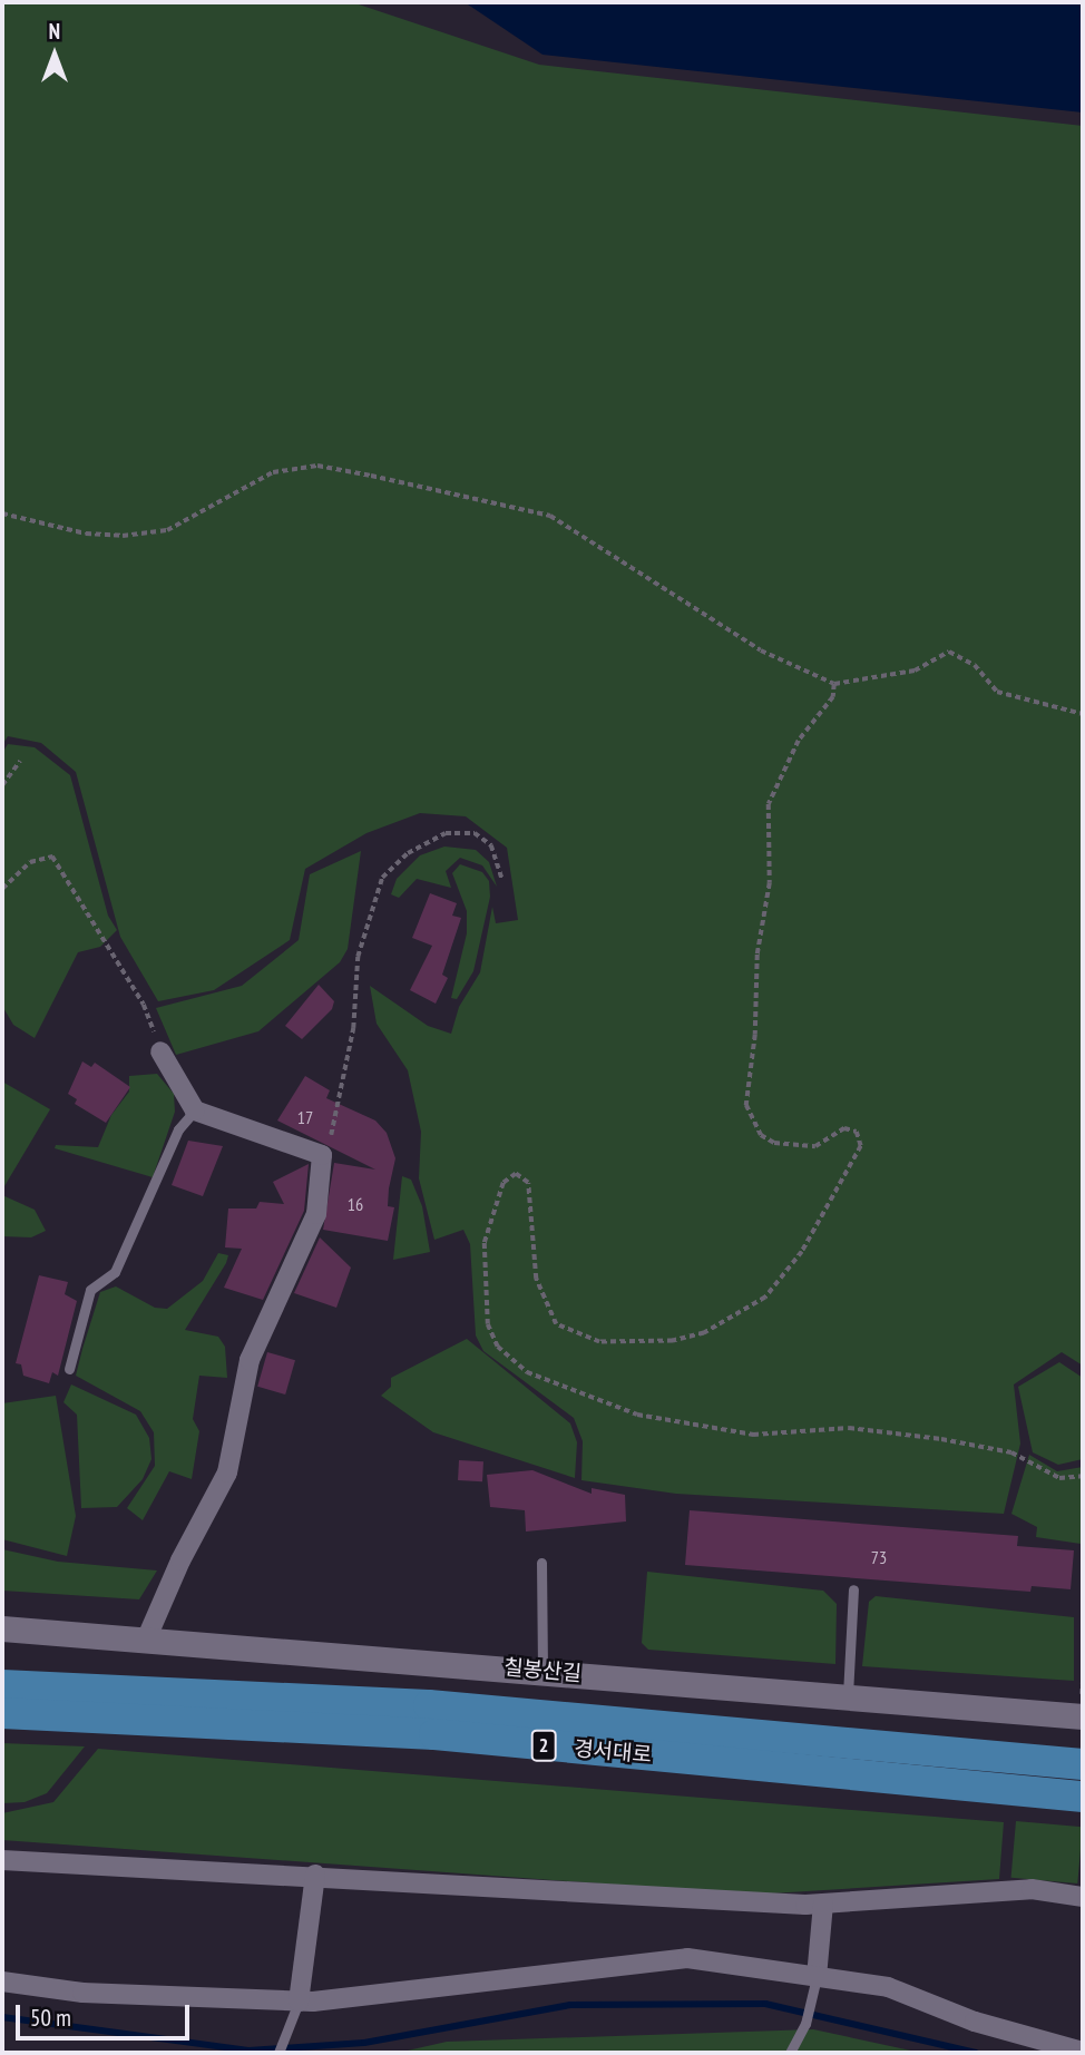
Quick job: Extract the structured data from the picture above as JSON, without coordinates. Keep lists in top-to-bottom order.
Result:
{
  "streets": {
    "main road": ["2", "경서대로"],
    "street": ["칠봉산길"]
  },
  "house_numbers": ["17", "16", "73"],
  "scale_bar": "50 m",
  "north": "top"
}
